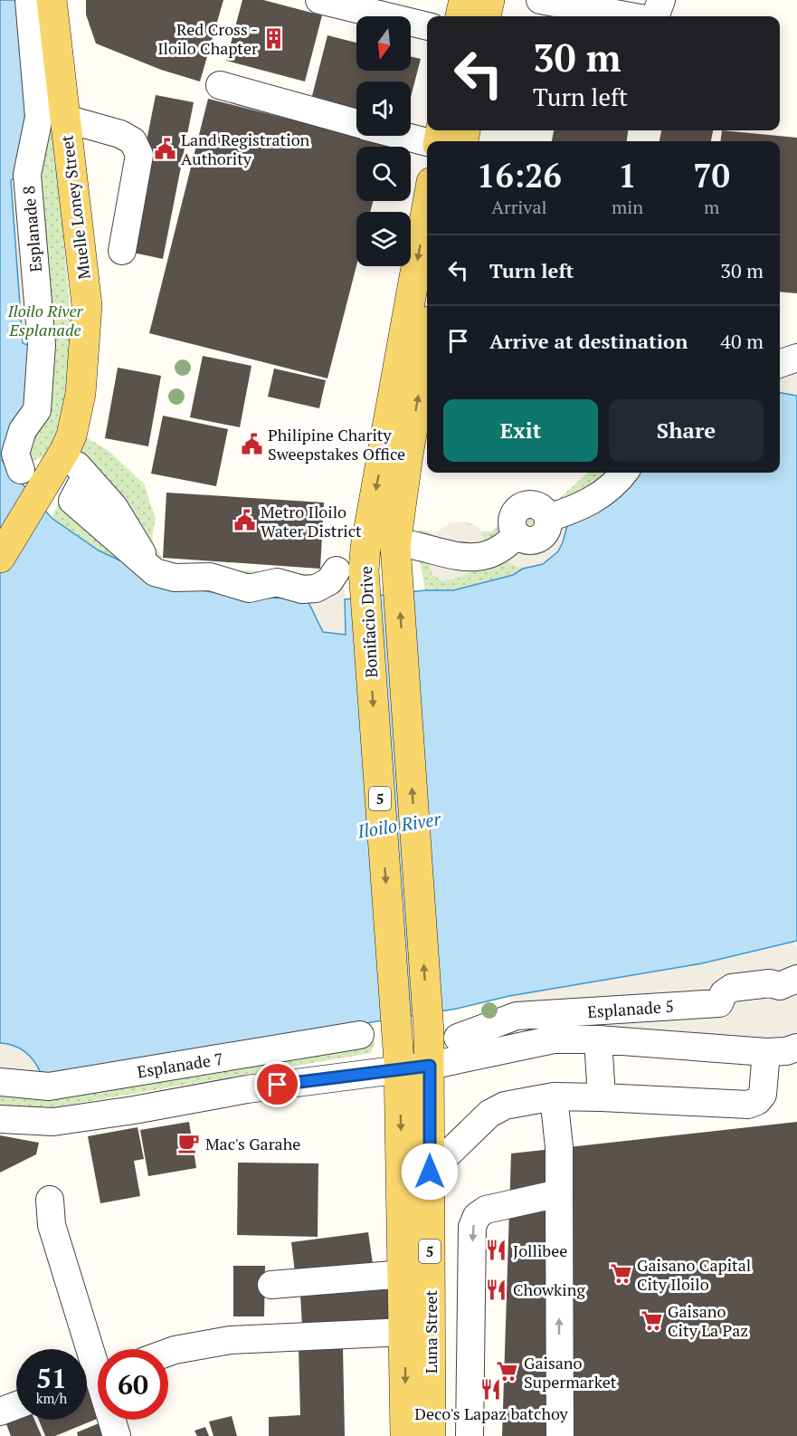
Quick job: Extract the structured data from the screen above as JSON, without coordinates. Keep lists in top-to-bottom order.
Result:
{
  "streets": {
    "main road": [
      "Muelle Loney Street",
      "Bonifacio Drive",
      "5",
      "Luna Street"
    ],
    "street": ["Esplanade 8", "Esplanade 5", "Esplanade 7"]
  },
  "crossings": [
    ["Bonifacio Drive", "Luna Street"]
  ],
  "water": ["Iloilo River"],
  "parks": ["Iloilo River Esplanade"],
  "places": {
    "building": ["Red Cross - Iloilo Chapter"],
    "public building": ["Land Registration Authority", "Philipine Charity Sweepstakes Office", "Metro Iloilo Water District"],
    "cafe": ["Mac's Garahe"],
    "restaurant": ["Jollibee", "Chowking", "Deco's Lapaz batchoy"],
    "supermarket": ["Gaisano Capital City Iloilo", "Gaisano City La Paz", "Gaisano Supermarket"]
  },
  "north": "bottom",
  "page": {
    "turn": ["30 m", "Turn left"],
    "eta": [
      "16:26",
      "Arrival",
      "1",
      "min",
      "70",
      "m"
    ],
    "list": [
      {
        "name": "Turn left",
        "value": "30 m"
      },
      {
        "name": "Arrive at destination",
        "value": "40 m"
      }
    ],
    "buttons": ["Exit", "Share"],
    "speed": "51 km/h",
    "limit": "60"
  }
}
